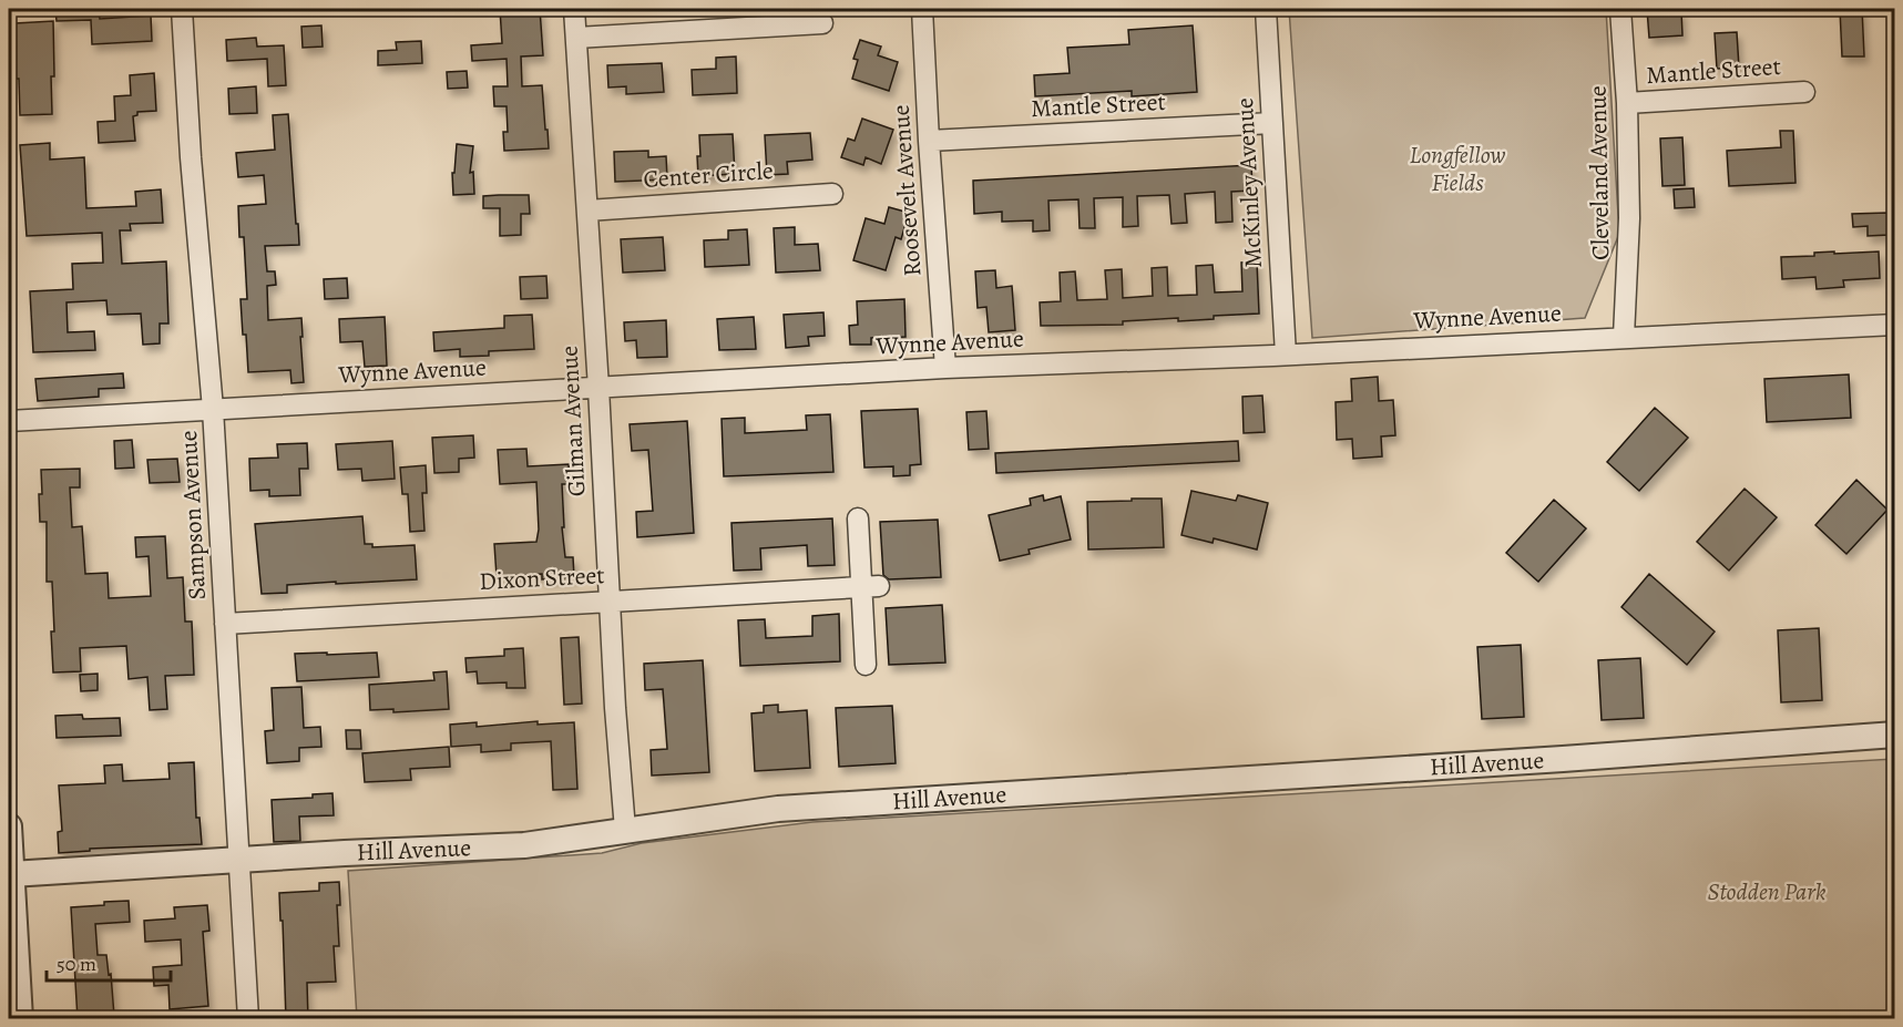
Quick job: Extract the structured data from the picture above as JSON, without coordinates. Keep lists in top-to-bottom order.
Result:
{
  "streets": {
    "street": [
      "Mantle Street",
      "Cleveland Avenue",
      "Center Circle",
      "McKinley Avenue",
      "Roosevelt Avenue",
      "Wynne Avenue",
      "Gilman Avenue",
      "Sampson Avenue",
      "Dixon Street",
      "Hill Avenue"
    ]
  },
  "crossings": [
    ["Mantle Street", "Cleveland Avenue"],
    ["Mantle Street", "McKinley Avenue"],
    ["Mantle Street", "Roosevelt Avenue"],
    ["Cleveland Avenue", "Wynne Avenue"],
    ["Center Circle", "Gilman Avenue"],
    ["McKinley Avenue", "Wynne Avenue"],
    ["Roosevelt Avenue", "Wynne Avenue"],
    ["Wynne Avenue", "Gilman Avenue"],
    ["Wynne Avenue", "Sampson Avenue"],
    ["Gilman Avenue", "Dixon Street"],
    ["Gilman Avenue", "Hill Avenue"],
    ["Sampson Avenue", "Dixon Street"],
    ["Sampson Avenue", "Hill Avenue"]
  ],
  "parks": ["Longfellow Fields", "Stodden Park"],
  "scale_bar": "50 m"
}
